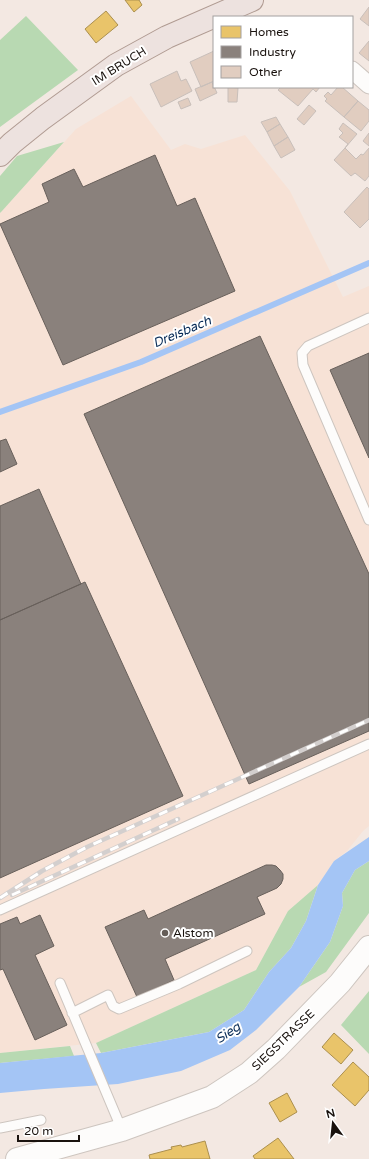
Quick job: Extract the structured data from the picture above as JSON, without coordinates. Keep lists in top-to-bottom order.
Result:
{
  "streets": {
    "main road": ["IM BRUCH"],
    "street": ["SIEGSTRASSE"]
  },
  "water": ["Dreisbach", "Sieg"],
  "places": ["Alstom"],
  "legend": ["Homes", "Industry", "Other"],
  "scale_bar": "20 m",
  "north": "top"
}
